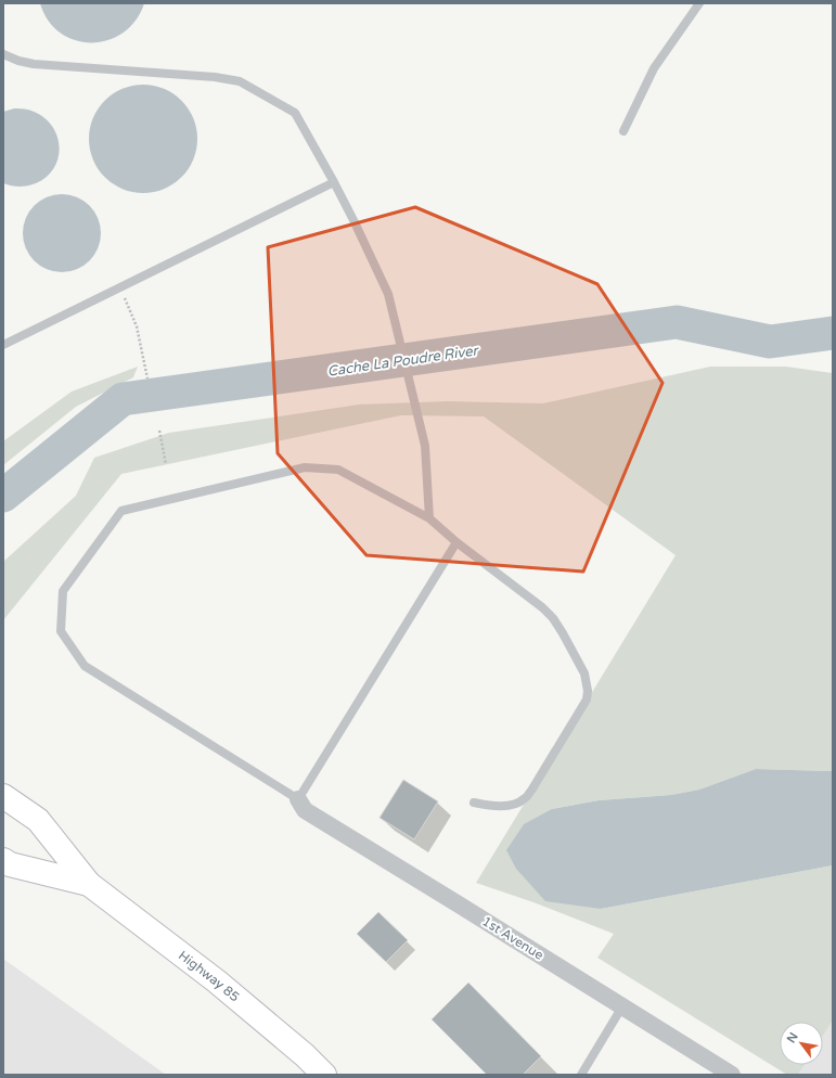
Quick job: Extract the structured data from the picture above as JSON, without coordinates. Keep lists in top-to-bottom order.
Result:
{
  "streets": {
    "highway": ["Highway 85"],
    "street": ["1st Avenue"]
  },
  "water": ["Cache La Poudre River"],
  "north": "top left"
}
